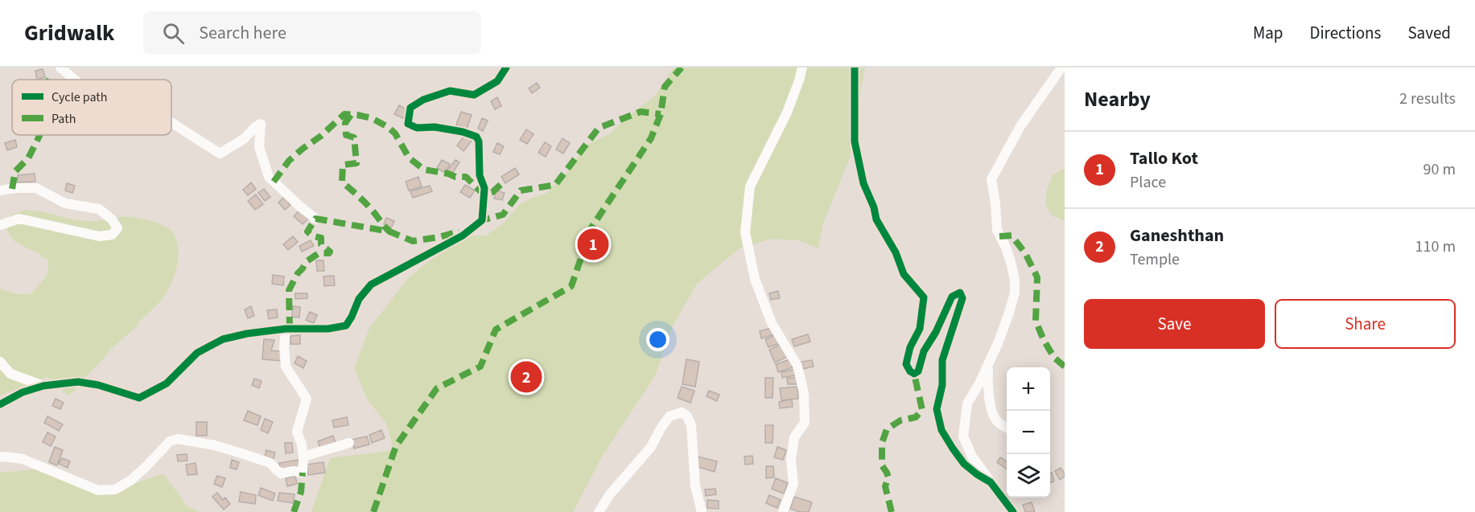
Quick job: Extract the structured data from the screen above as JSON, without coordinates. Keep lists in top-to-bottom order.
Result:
{
  "legend": ["Cycle path", "Path"],
  "page": {
    "header": "Gridwalk",
    "search": "Search here",
    "nav": ["Map", "Directions", "Saved"],
    "heading": ["Nearby", "2 results"],
    "list": [
      {
        "mark": "1",
        "name": "Tallo Kot",
        "note": "Place",
        "value": "90 m"
      },
      {
        "mark": "2",
        "name": "Ganeshthan",
        "note": "Temple",
        "value": "110 m"
      }
    ],
    "pins": ["1", "2"],
    "buttons": ["Save", "Share"],
    "map_buttons": ["+", "−"]
  }
}
